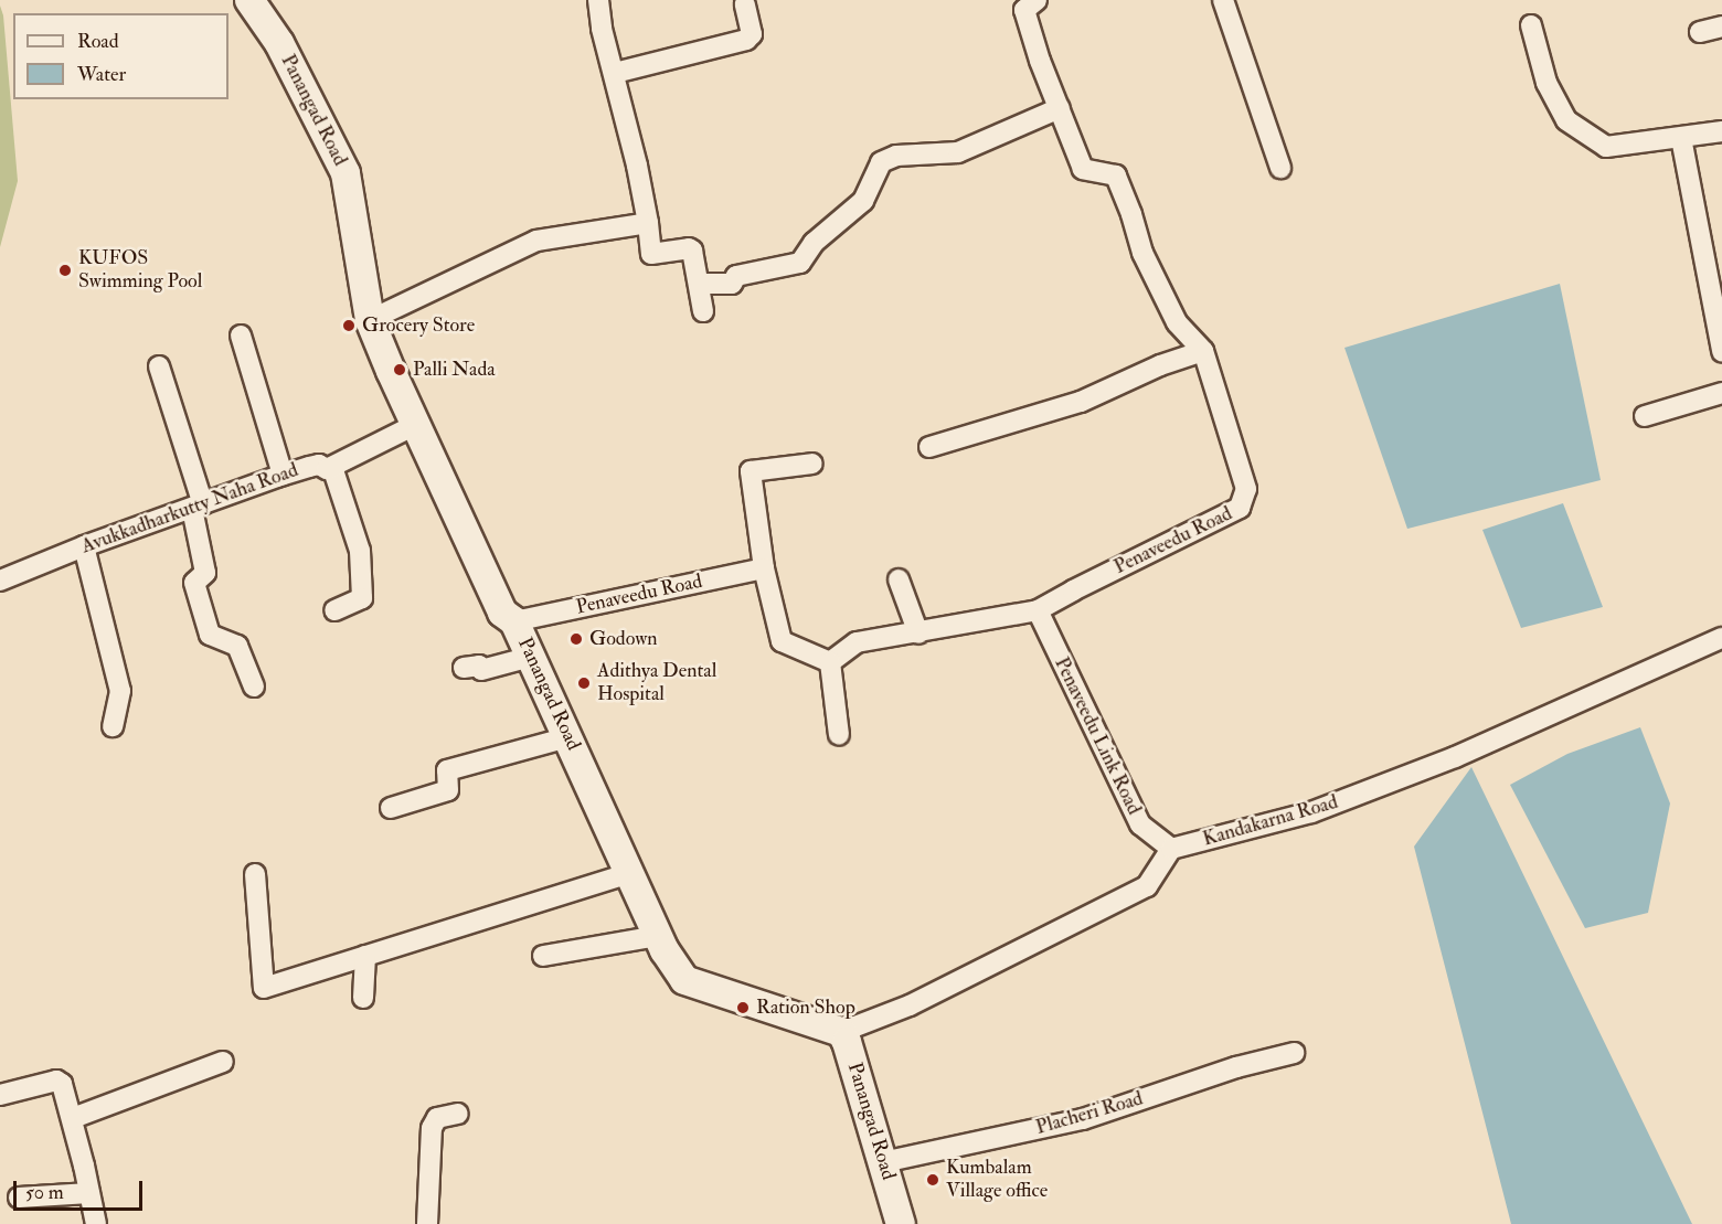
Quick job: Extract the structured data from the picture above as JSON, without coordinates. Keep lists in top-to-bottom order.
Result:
{
  "streets": {
    "main road": ["Panangad Road"],
    "street": [
      "Avukkadharkutty Naha Road",
      "Penaveedu Road",
      "Penaveedu Link Road",
      "Kandakarna Road",
      "Placheri Road"
    ]
  },
  "crossings": [
    ["Panangad Road", "Avukkadharkutty Naha Road"],
    ["Panangad Road", "Penaveedu Road"],
    ["Panangad Road", "Placheri Road"],
    ["Penaveedu Road", "Penaveedu Link Road"],
    ["Penaveedu Link Road", "Kandakarna Road"]
  ],
  "places": [
    "KUFOS Swimming Pool",
    "Grocery Store",
    "Palli Nada",
    "Godown",
    "Adithya Dental Hospital",
    "Ration Shop",
    "Kumbalam Village office"
  ],
  "legend": ["Road", "Water"],
  "scale_bar": "50 m"
}
